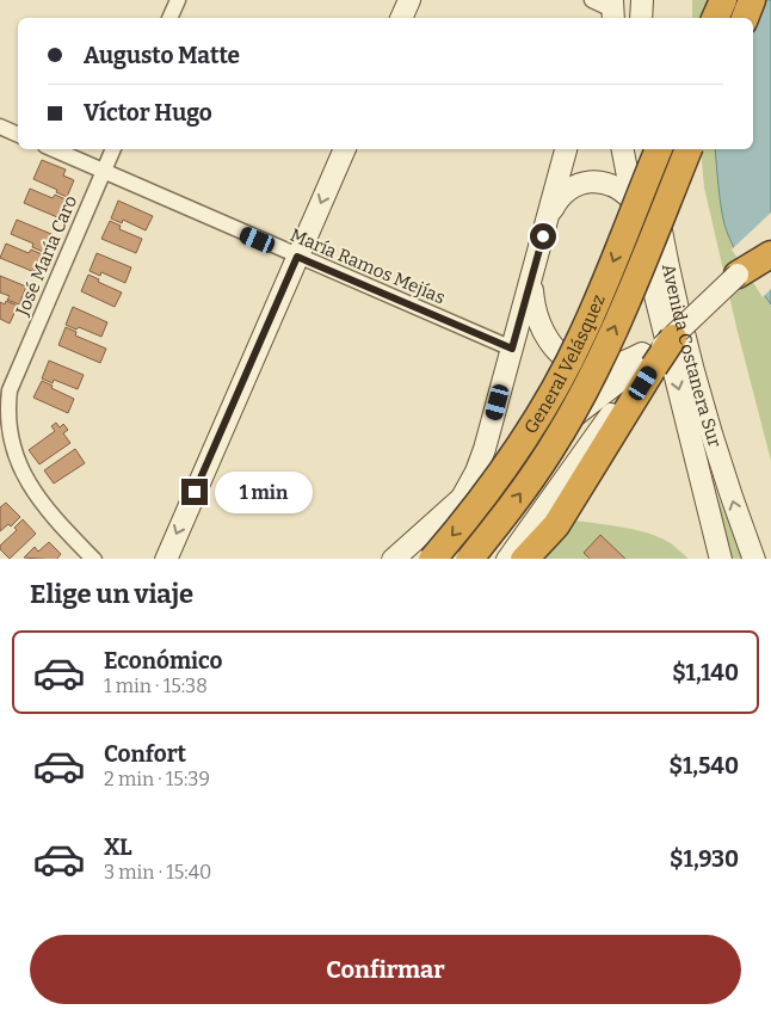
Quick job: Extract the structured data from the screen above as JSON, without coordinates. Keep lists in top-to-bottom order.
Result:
{
  "streets": {
    "highway": ["General Velásquez"],
    "main road": ["Avenida Costanera Sur"],
    "street": ["José María Caro", "María Ramos Mejías"]
  },
  "crossings": [
    ["José María Caro", "María Ramos Mejías"]
  ],
  "page": {
    "banner": ["Augusto Matte", "Víctor Hugo"],
    "bubble": "1 min",
    "heading": "Elige un viaje",
    "list": [
      {
        "name": "Económico",
        "note": "1 min · 15:38",
        "value": "$1,140"
      },
      {
        "name": "Confort",
        "note": "2 min · 15:39",
        "value": "$1,540"
      },
      {
        "name": "XL",
        "note": "3 min · 15:40",
        "value": "$1,930"
      }
    ],
    "buttons": "Confirmar"
  }
}
